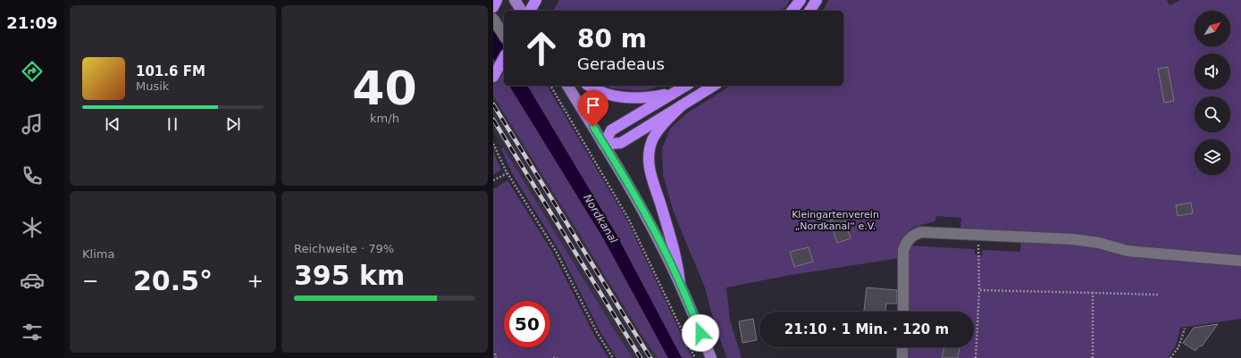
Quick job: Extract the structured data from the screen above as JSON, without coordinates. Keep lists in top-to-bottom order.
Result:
{
  "water": ["Nordkanal"],
  "parks": ["Kleingartenverein „Nordkanal“ e.V."],
  "north": "top right",
  "page": {
    "tabs": "21:09",
    "tile": [
      ["40", "km/h"],
      "Klima",
      ["Reichweite · 79%", "395 km"]
    ],
    "turn": ["80 m", "Geradeaus"],
    "song": ["101.6 FM", "Musik"],
    "heat": ["−", "20.5°", "+"],
    "limit": "50",
    "trip": "21:10 · 1 Min. · 120 m"
  }
}
